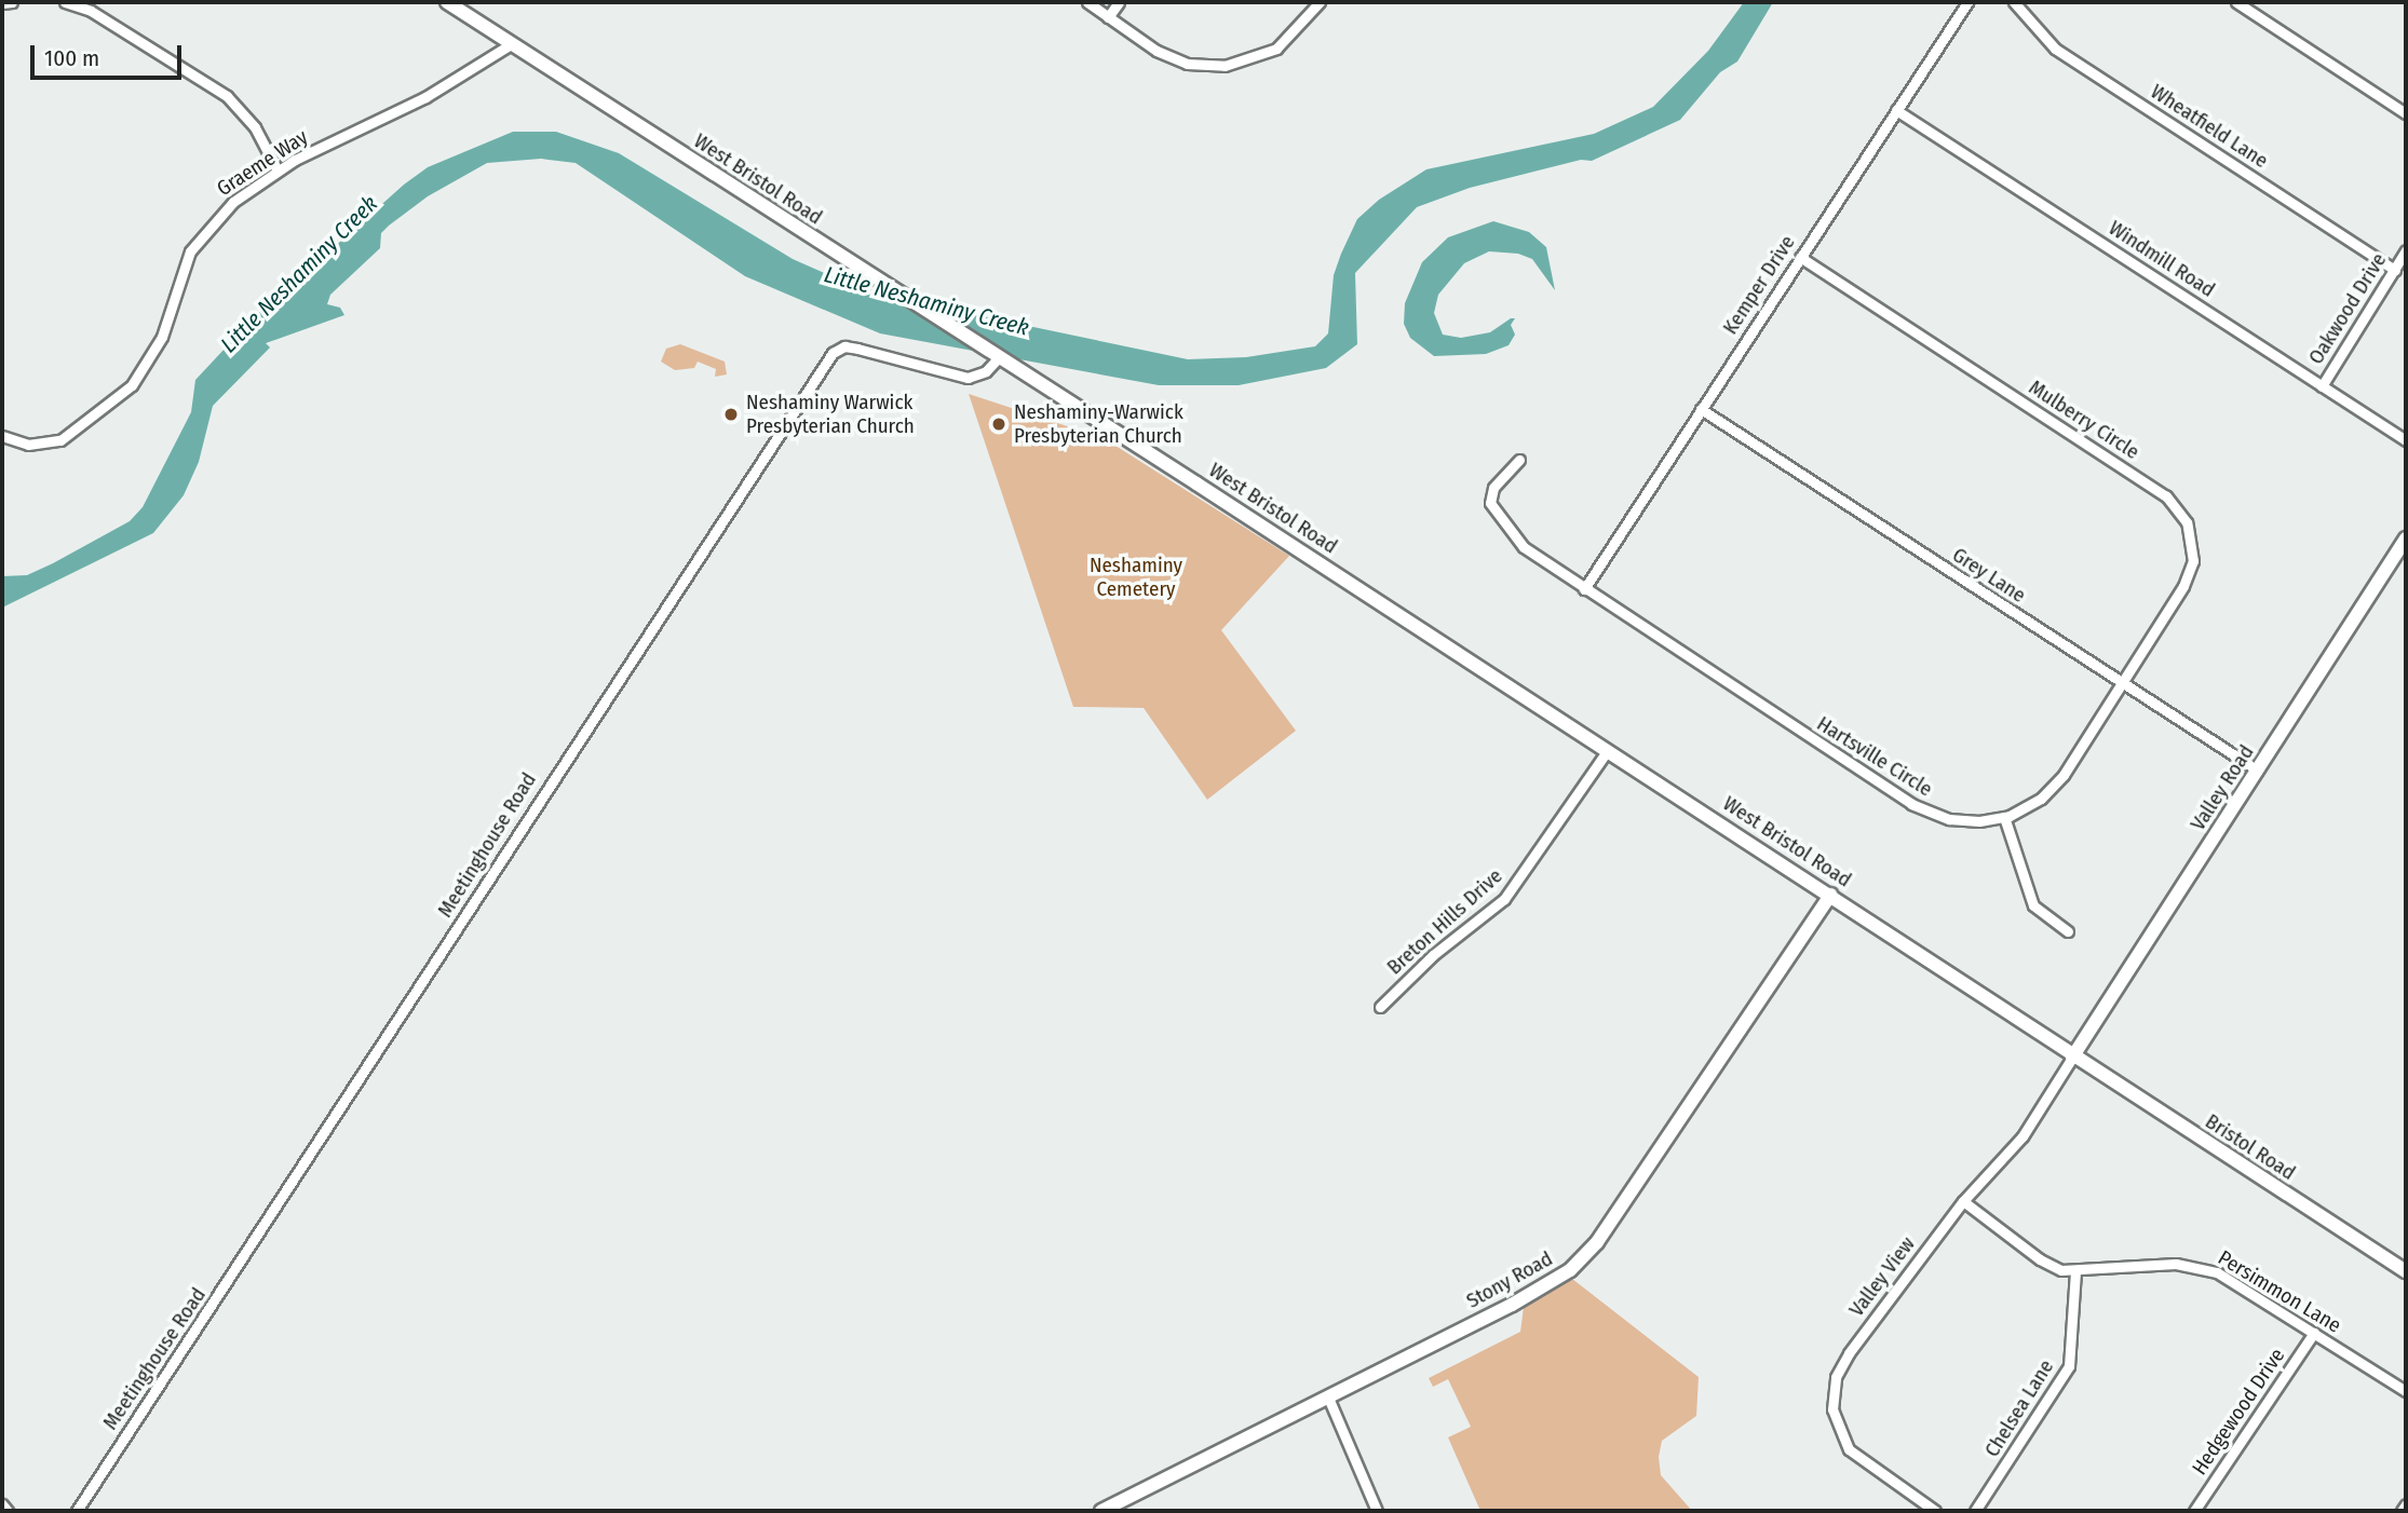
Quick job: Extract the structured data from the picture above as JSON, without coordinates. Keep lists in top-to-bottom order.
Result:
{
  "streets": {
    "main road": [
      "West Bristol Road",
      "Valley Road",
      "Bristol Road",
      "Stony Road"
    ],
    "street": [
      "Wheatfield Lane",
      "Graeme Way",
      "Windmill Road",
      "Kemper Drive",
      "Oakwood Drive",
      "Mulberry Circle",
      "Grey Lane",
      "Hartsville Circle",
      "Meetinghouse Road",
      "Breton Hills Drive",
      "Valley View",
      "Persimmon Lane",
      "Chelsea Lane",
      "Hedgewood Drive"
    ]
  },
  "crossings": [
    ["Wheatfield Lane", "Oakwood Drive"],
    ["Graeme Way", "West Bristol Road"],
    ["West Bristol Road", "Valley Road"],
    ["West Bristol Road", "Meetinghouse Road"],
    ["West Bristol Road", "Breton Hills Drive"],
    ["West Bristol Road", "Bristol Road"],
    ["West Bristol Road", "Valley View"],
    ["West Bristol Road", "Stony Road"],
    ["Windmill Road", "Kemper Drive"],
    ["Windmill Road", "Oakwood Drive"],
    ["Kemper Drive", "Mulberry Circle"],
    ["Kemper Drive", "Grey Lane"],
    ["Kemper Drive", "Hartsville Circle"],
    ["Mulberry Circle", "Grey Lane"],
    ["Mulberry Circle", "Hartsville Circle"],
    ["Grey Lane", "Hartsville Circle"],
    ["Grey Lane", "Valley Road"],
    ["Valley Road", "Bristol Road"],
    ["Valley Road", "Valley View"],
    ["Bristol Road", "Valley View"],
    ["Valley View", "Persimmon Lane"],
    ["Persimmon Lane", "Chelsea Lane"],
    ["Persimmon Lane", "Hedgewood Drive"]
  ],
  "water": ["Little Neshaminy Creek"],
  "parks": ["Neshaminy Cemetery"],
  "places": ["Neshaminy Warwick Presbyterian Church", "Neshaminy-Warwick Presbyterian Church"],
  "scale_bar": "100 m"
}
